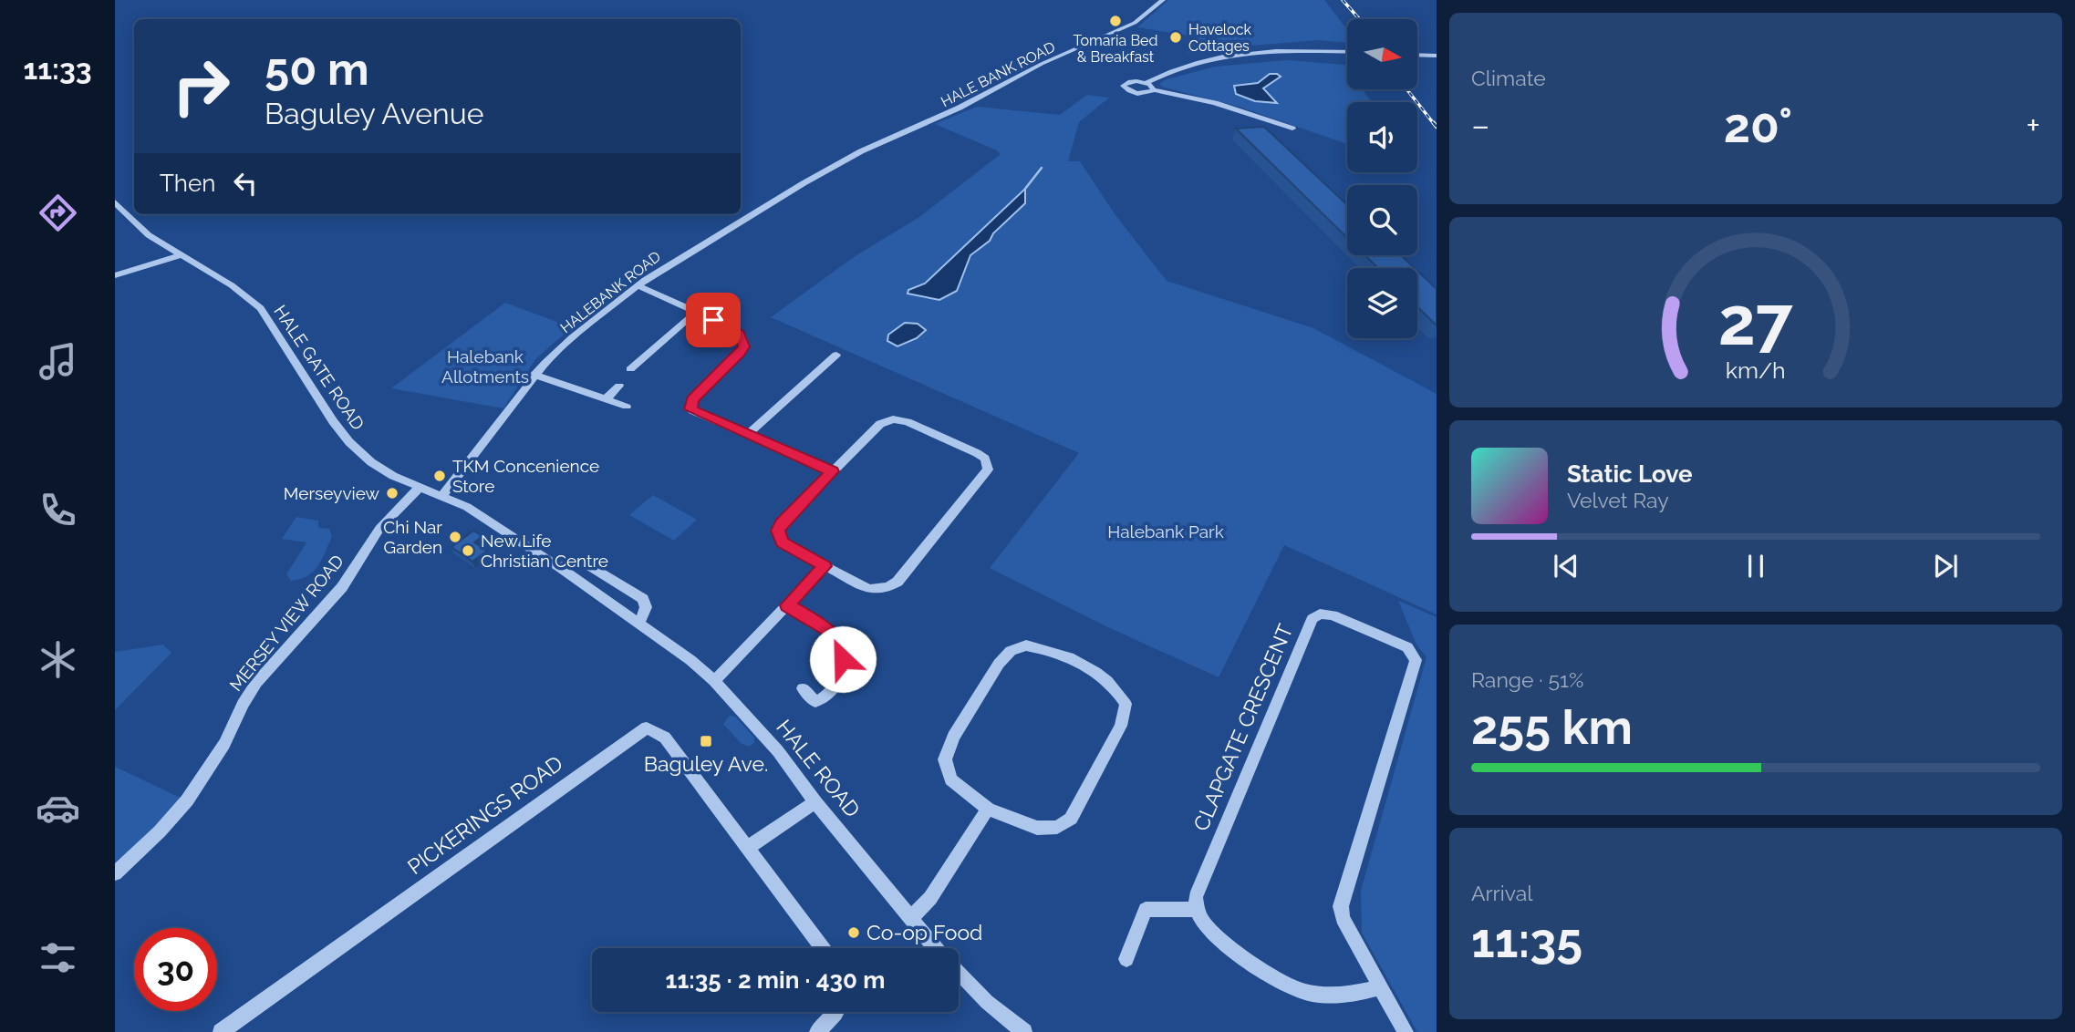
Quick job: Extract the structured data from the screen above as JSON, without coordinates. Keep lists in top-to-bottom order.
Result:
{
  "streets": {
    "street": [
      "HALE BANK ROAD",
      "HALEBANK ROAD",
      "HALE GATE ROAD",
      "MERSEY VIEW ROAD",
      "CLAPGATE CRESCENT",
      "HALE ROAD",
      "PICKERINGS ROAD"
    ]
  },
  "crossings": [
    ["HALE BANK ROAD", "HALEBANK ROAD"],
    ["HALEBANK ROAD", "HALE GATE ROAD"],
    ["HALEBANK ROAD", "HALE ROAD"],
    ["HALE GATE ROAD", "MERSEY VIEW ROAD"],
    ["HALE GATE ROAD", "HALE ROAD"]
  ],
  "parks": ["Halebank Allotments", "Halebank Park"],
  "places": {
    "other": [
      "Tomaria Bed & Breakfast",
      "Havelock Cottages",
      "TKM Concenience Store",
      "Merseyview",
      "Chi Nar Garden",
      "New Life Christian Centre",
      "Co-op Food"
    ],
    "transit": ["Baguley Ave."]
  },
  "north": "right",
  "page": {
    "tabs": "11:33",
    "tile": [
      "Climate",
      ["Range · 51%", "255 km"],
      ["Arrival", "11:35"]
    ],
    "turn": ["50 m", "Baguley Avenue"],
    "heat": ["−", "20°", "+"],
    "then": "Then",
    "song": ["Static Love", "Velvet Ray"],
    "limit": "30",
    "trip": "11:35 · 2 min · 430 m",
    "gauge": ["27", "km/h"]
  }
}
